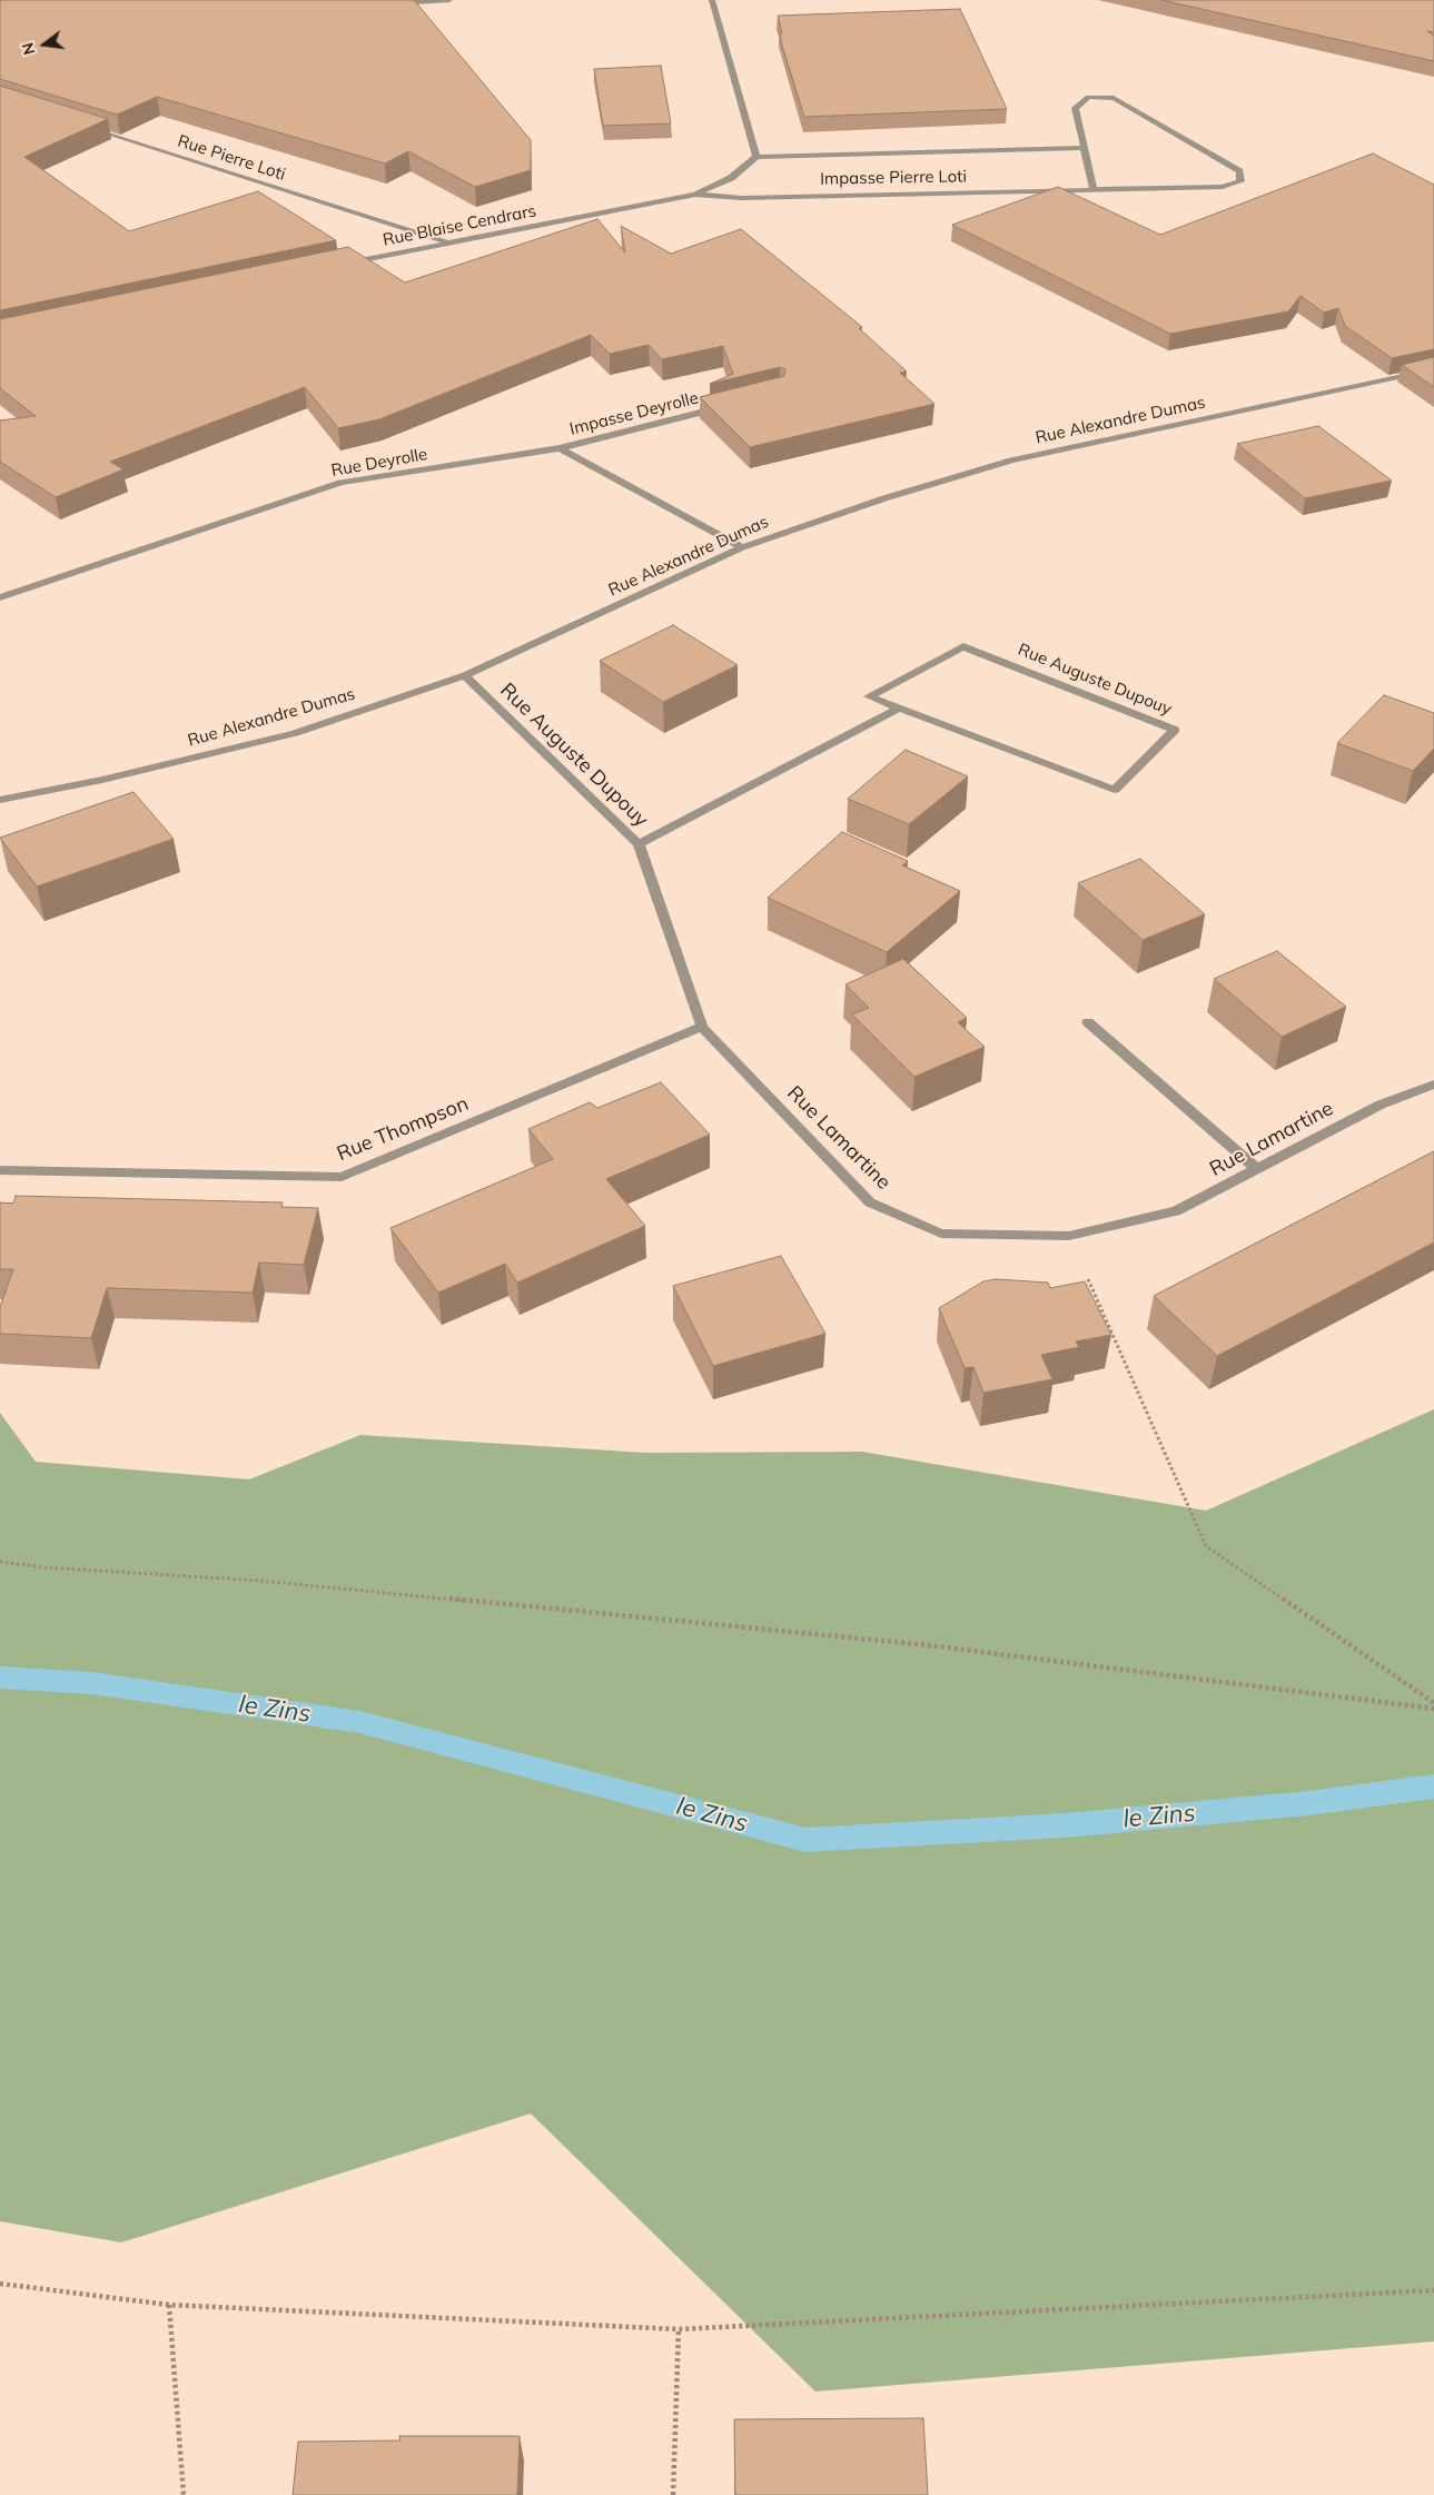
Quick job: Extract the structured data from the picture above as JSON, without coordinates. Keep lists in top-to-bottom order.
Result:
{
  "streets": {
    "street": [
      "Rue Pierre Loti",
      "Impasse Pierre Loti",
      "Rue Blaise Cendrars",
      "Impasse Deyrolle",
      "Rue Alexandre Dumas",
      "Rue Deyrolle",
      "Rue Auguste Dupouy",
      "Rue Thompson",
      "Rue Lamartine"
    ]
  },
  "crossings": [
    ["Rue Pierre Loti", "Rue Blaise Cendrars"],
    ["Impasse Pierre Loti", "Rue Blaise Cendrars"],
    ["Impasse Deyrolle", "Rue Deyrolle"],
    ["Rue Alexandre Dumas", "Rue Auguste Dupouy"],
    ["Rue Auguste Dupouy", "Rue Lamartine"],
    ["Rue Thompson", "Rue Lamartine"]
  ],
  "water": ["le Zins"],
  "north": "left"
}
